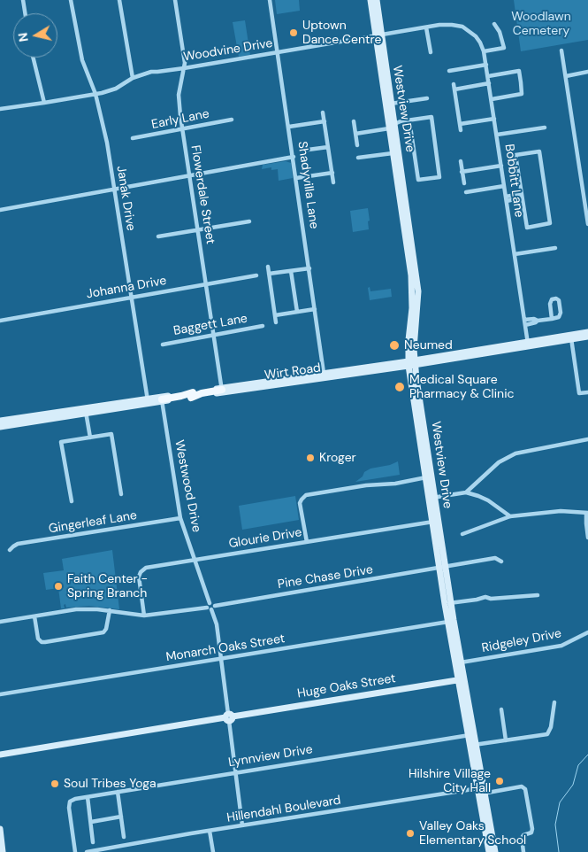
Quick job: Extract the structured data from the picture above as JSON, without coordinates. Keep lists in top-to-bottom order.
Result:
{
  "streets": {
    "main road": ["Westview Drive", "Wirt Road", "Huge Oaks Street"],
    "street": [
      "Woodvine Drive",
      "Early Lane",
      "Bobbitt Lane",
      "Shadyvilla Lane",
      "Flowerdale Street",
      "Janak Drive",
      "Johanna Drive",
      "Baggett Lane",
      "Westwood Drive",
      "Gingerleaf Lane",
      "Glourie Drive",
      "Pine Chase Drive",
      "Ridgeley Drive",
      "Monarch Oaks Street",
      "Lynnview Drive",
      "Hillendahl Boulevard"
    ]
  },
  "crossings": [
    ["Woodvine Drive", "Westview Drive"],
    ["Woodvine Drive", "Bobbitt Lane"],
    ["Woodvine Drive", "Shadyvilla Lane"],
    ["Woodvine Drive", "Flowerdale Street"],
    ["Woodvine Drive", "Janak Drive"],
    ["Westview Drive", "Wirt Road"],
    ["Westview Drive", "Glourie Drive"],
    ["Westview Drive", "Pine Chase Drive"],
    ["Westview Drive", "Ridgeley Drive"],
    ["Westview Drive", "Monarch Oaks Street"],
    ["Westview Drive", "Huge Oaks Street"],
    ["Westview Drive", "Lynnview Drive"],
    ["Westview Drive", "Hillendahl Boulevard"],
    ["Early Lane", "Flowerdale Street"],
    ["Bobbitt Lane", "Wirt Road"],
    ["Shadyvilla Lane", "Wirt Road"],
    ["Flowerdale Street", "Johanna Drive"],
    ["Flowerdale Street", "Baggett Lane"],
    ["Flowerdale Street", "Wirt Road"],
    ["Janak Drive", "Johanna Drive"],
    ["Westwood Drive", "Gingerleaf Lane"],
    ["Westwood Drive", "Glourie Drive"],
    ["Westwood Drive", "Pine Chase Drive"],
    ["Westwood Drive", "Monarch Oaks Street"],
    ["Westwood Drive", "Huge Oaks Street"],
    ["Westwood Drive", "Lynnview Drive"],
    ["Westwood Drive", "Hillendahl Boulevard"],
    ["Glourie Drive", "Pine Chase Drive"]
  ],
  "parks": ["Woodlawn Cemetery"],
  "places": [
    "Uptown Dance Centre",
    "Neumed",
    "Medical Square Pharmacy & Clinic",
    "Kroger",
    "Faith Center - Spring Branch",
    "Hilshire Village City Hall",
    "Soul Tribes Yoga",
    "Valley Oaks Elementary School"
  ],
  "north": "left"
}
